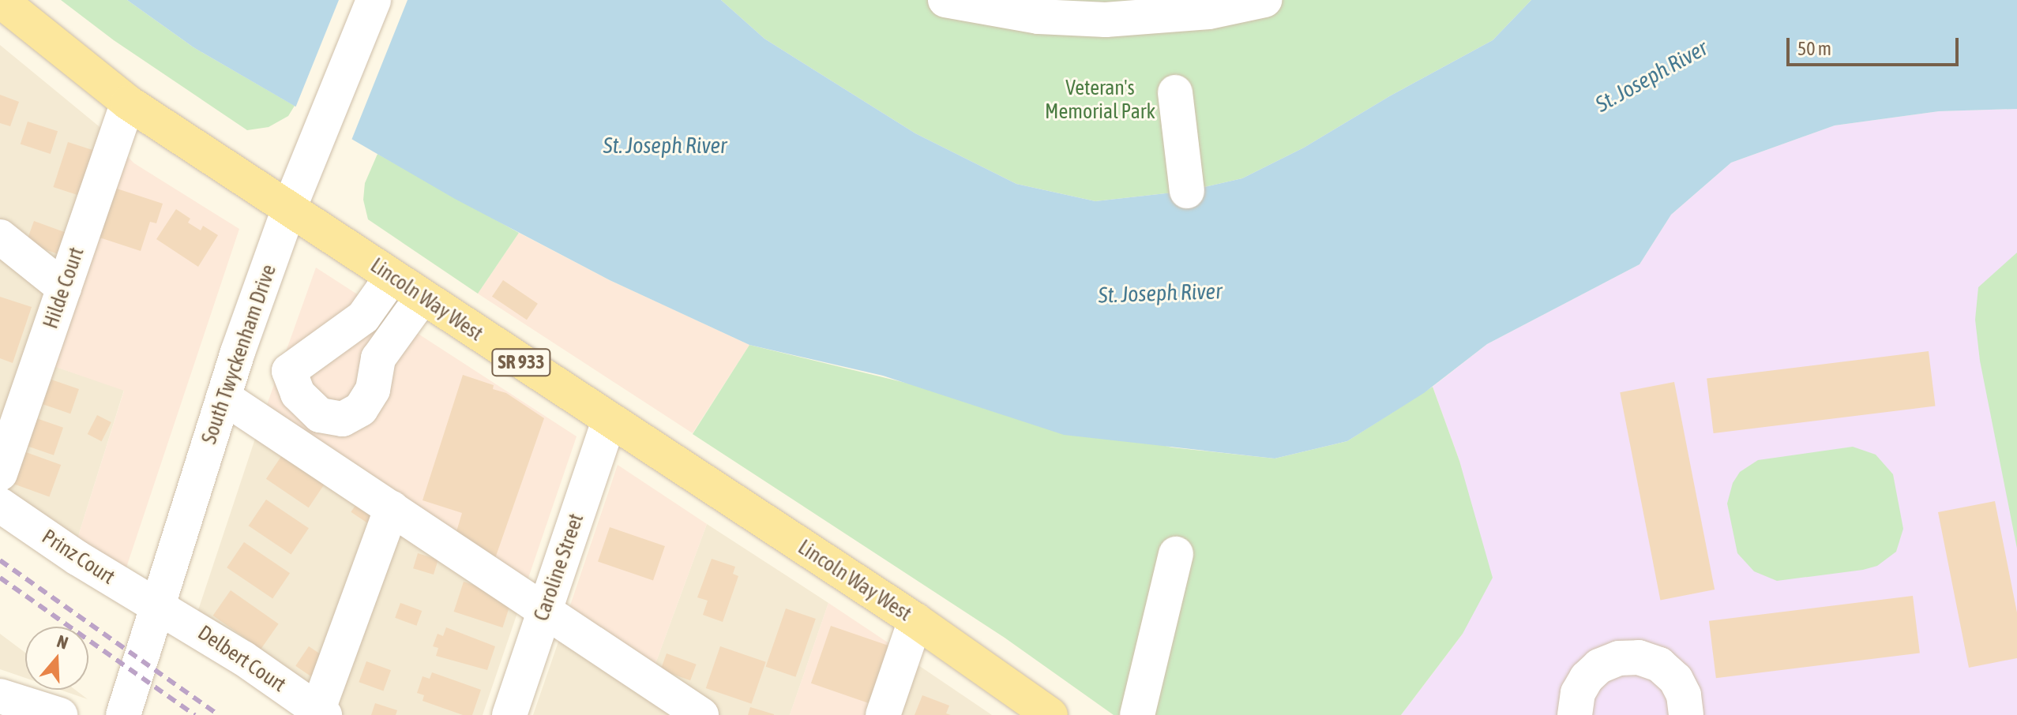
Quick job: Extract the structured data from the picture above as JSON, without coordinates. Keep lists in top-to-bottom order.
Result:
{
  "streets": {
    "main road": ["Lincoln Way West", "SR 933"],
    "street": [
      "Hilde Court",
      "South Twyckenham Drive",
      "Prinz Court",
      "Caroline Street",
      "Delbert Court"
    ]
  },
  "crossings": [
    ["Hilde Court", "Lincoln Way West"],
    ["Lincoln Way West", "South Twyckenham Drive"],
    ["Lincoln Way West", "Caroline Street"],
    ["South Twyckenham Drive", "Prinz Court"],
    ["South Twyckenham Drive", "Delbert Court"],
    ["Prinz Court", "Delbert Court"]
  ],
  "water": ["St. Joseph River"],
  "parks": ["Veteran's Memorial Park"],
  "scale_bar": "50 m",
  "north": "top"
}
